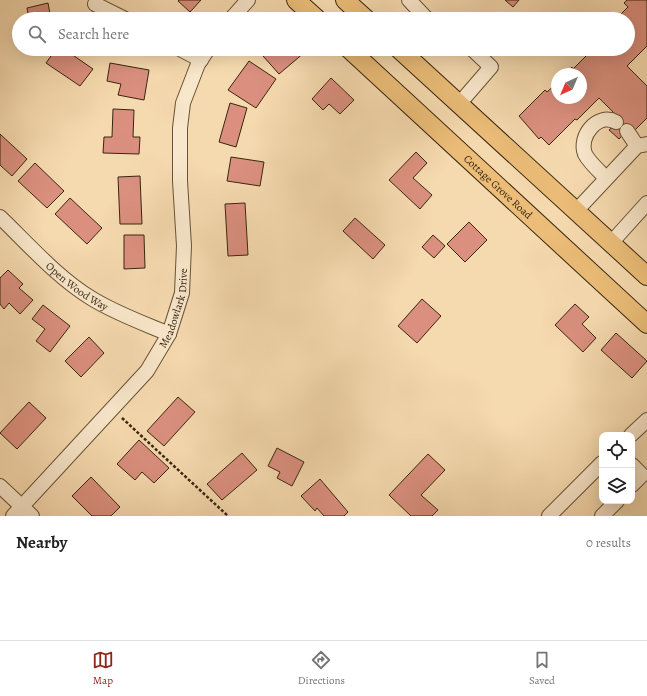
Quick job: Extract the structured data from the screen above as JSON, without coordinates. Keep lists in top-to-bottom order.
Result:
{
  "streets": {
    "main road": ["Cottage Grove Road"],
    "street": ["Open Wood Way", "Meadowlark Drive"]
  },
  "crossings": [
    ["Open Wood Way", "Meadowlark Drive"]
  ],
  "north": "bottom left",
  "page": {
    "search": "Search here",
    "heading": ["Nearby", "0 results"],
    "nav": ["Map", "Directions", "Saved"]
  }
}
